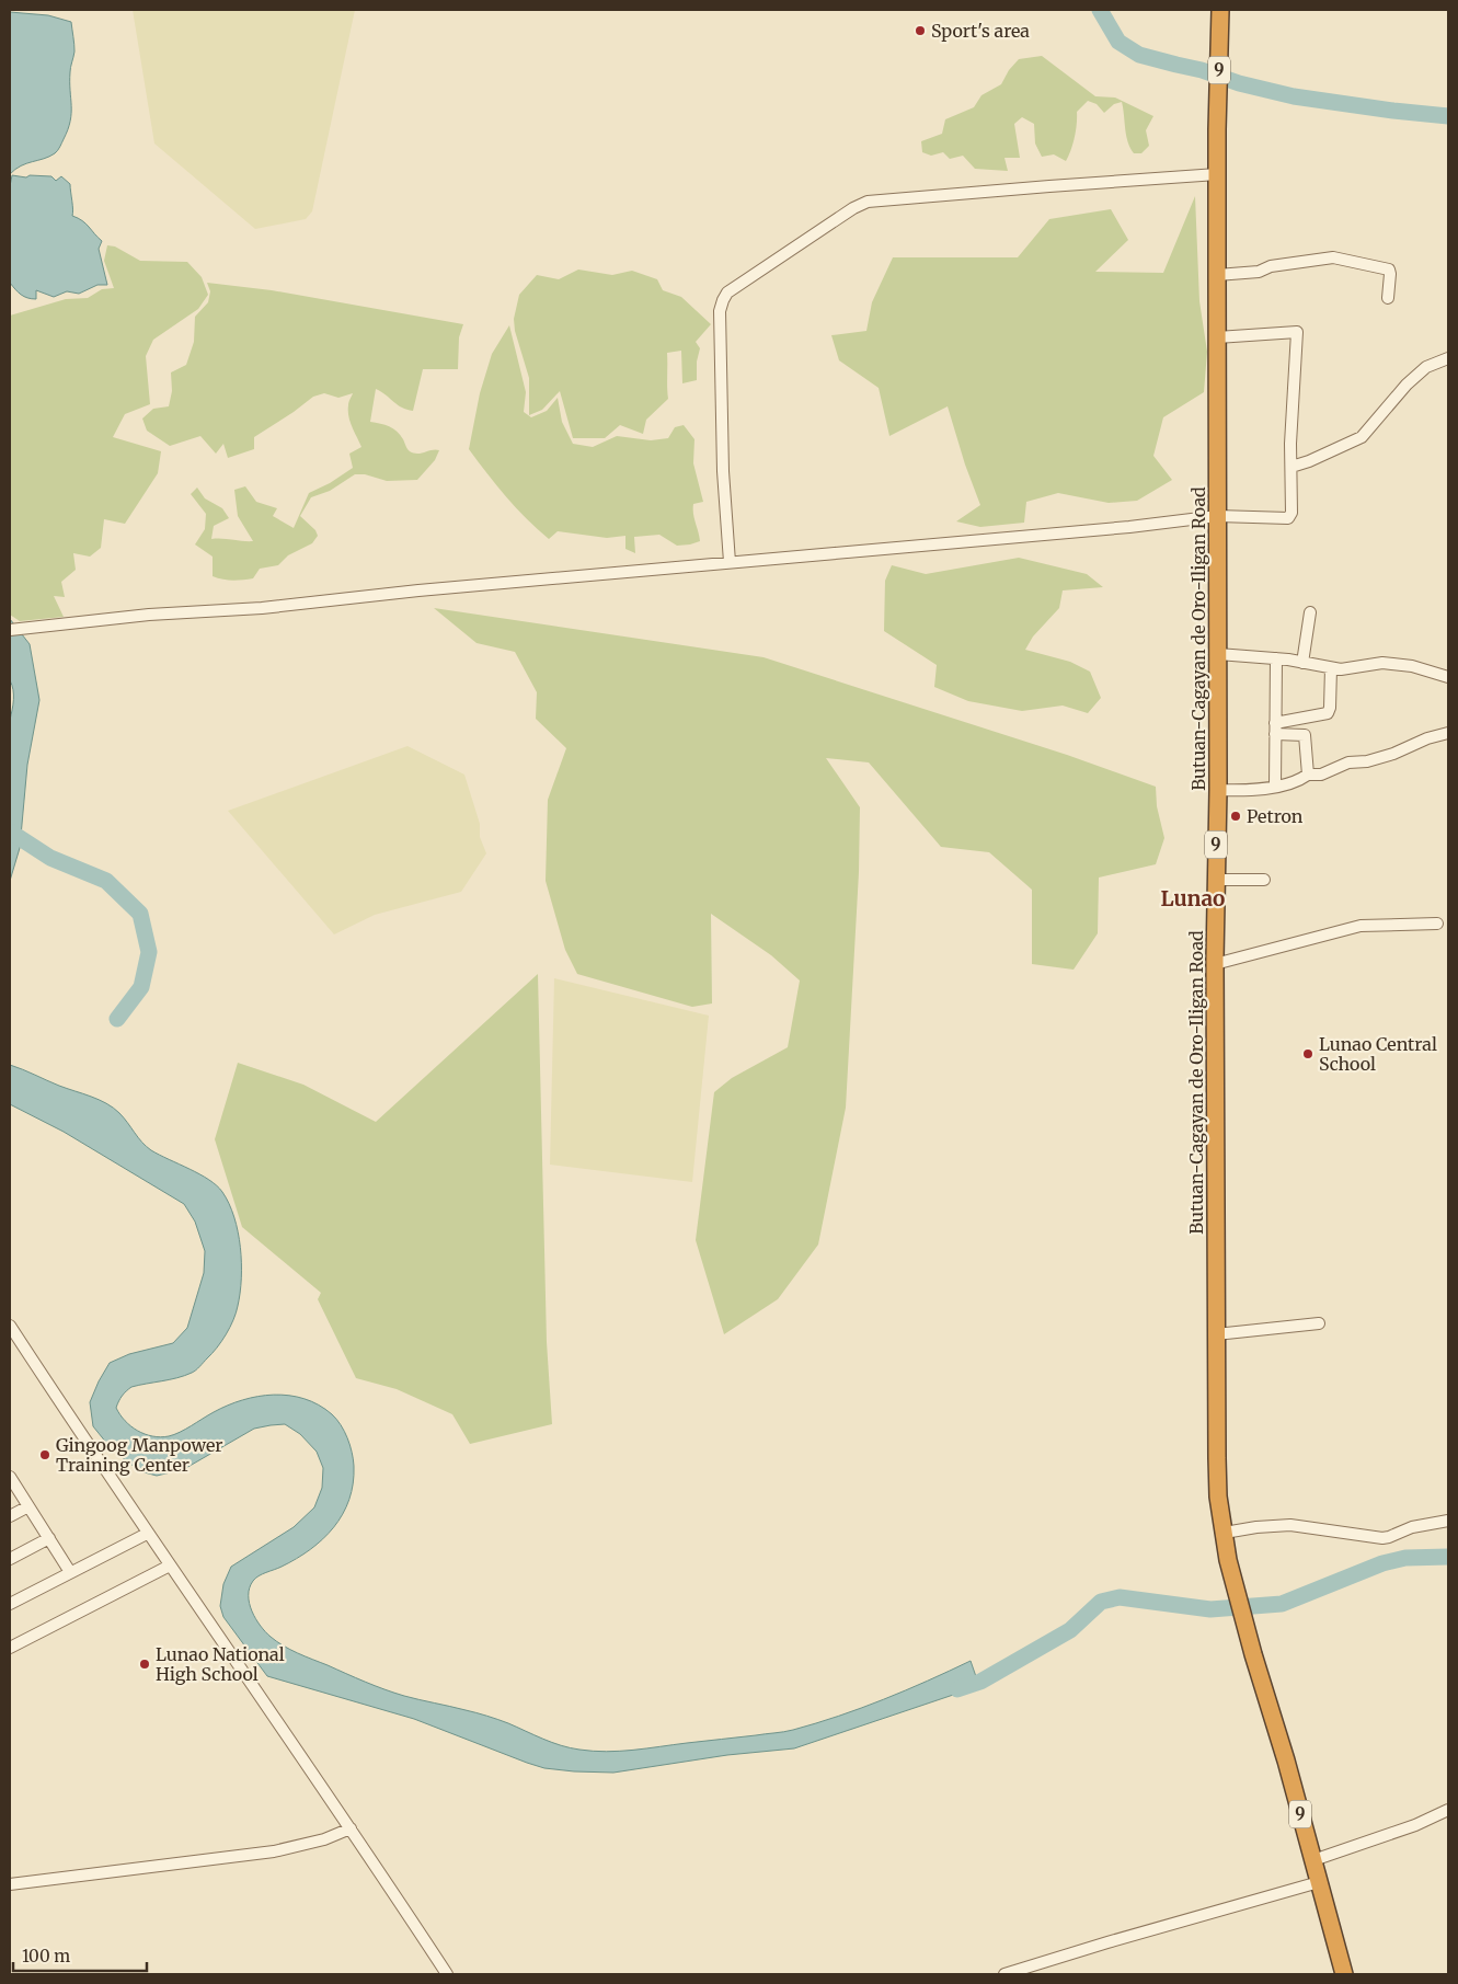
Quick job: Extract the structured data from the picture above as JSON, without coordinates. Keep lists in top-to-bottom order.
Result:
{
  "streets": {
    "highway": ["9", "Butuan-Cagayan de Oro-Iligan Road"]
  },
  "districts": ["Lunao"],
  "places": [
    "Sport's area",
    "Petron",
    "Lunao Central School",
    "Gingoog Manpower Training Center",
    "Lunao National High School"
  ],
  "scale_bar": "100 m"
}
